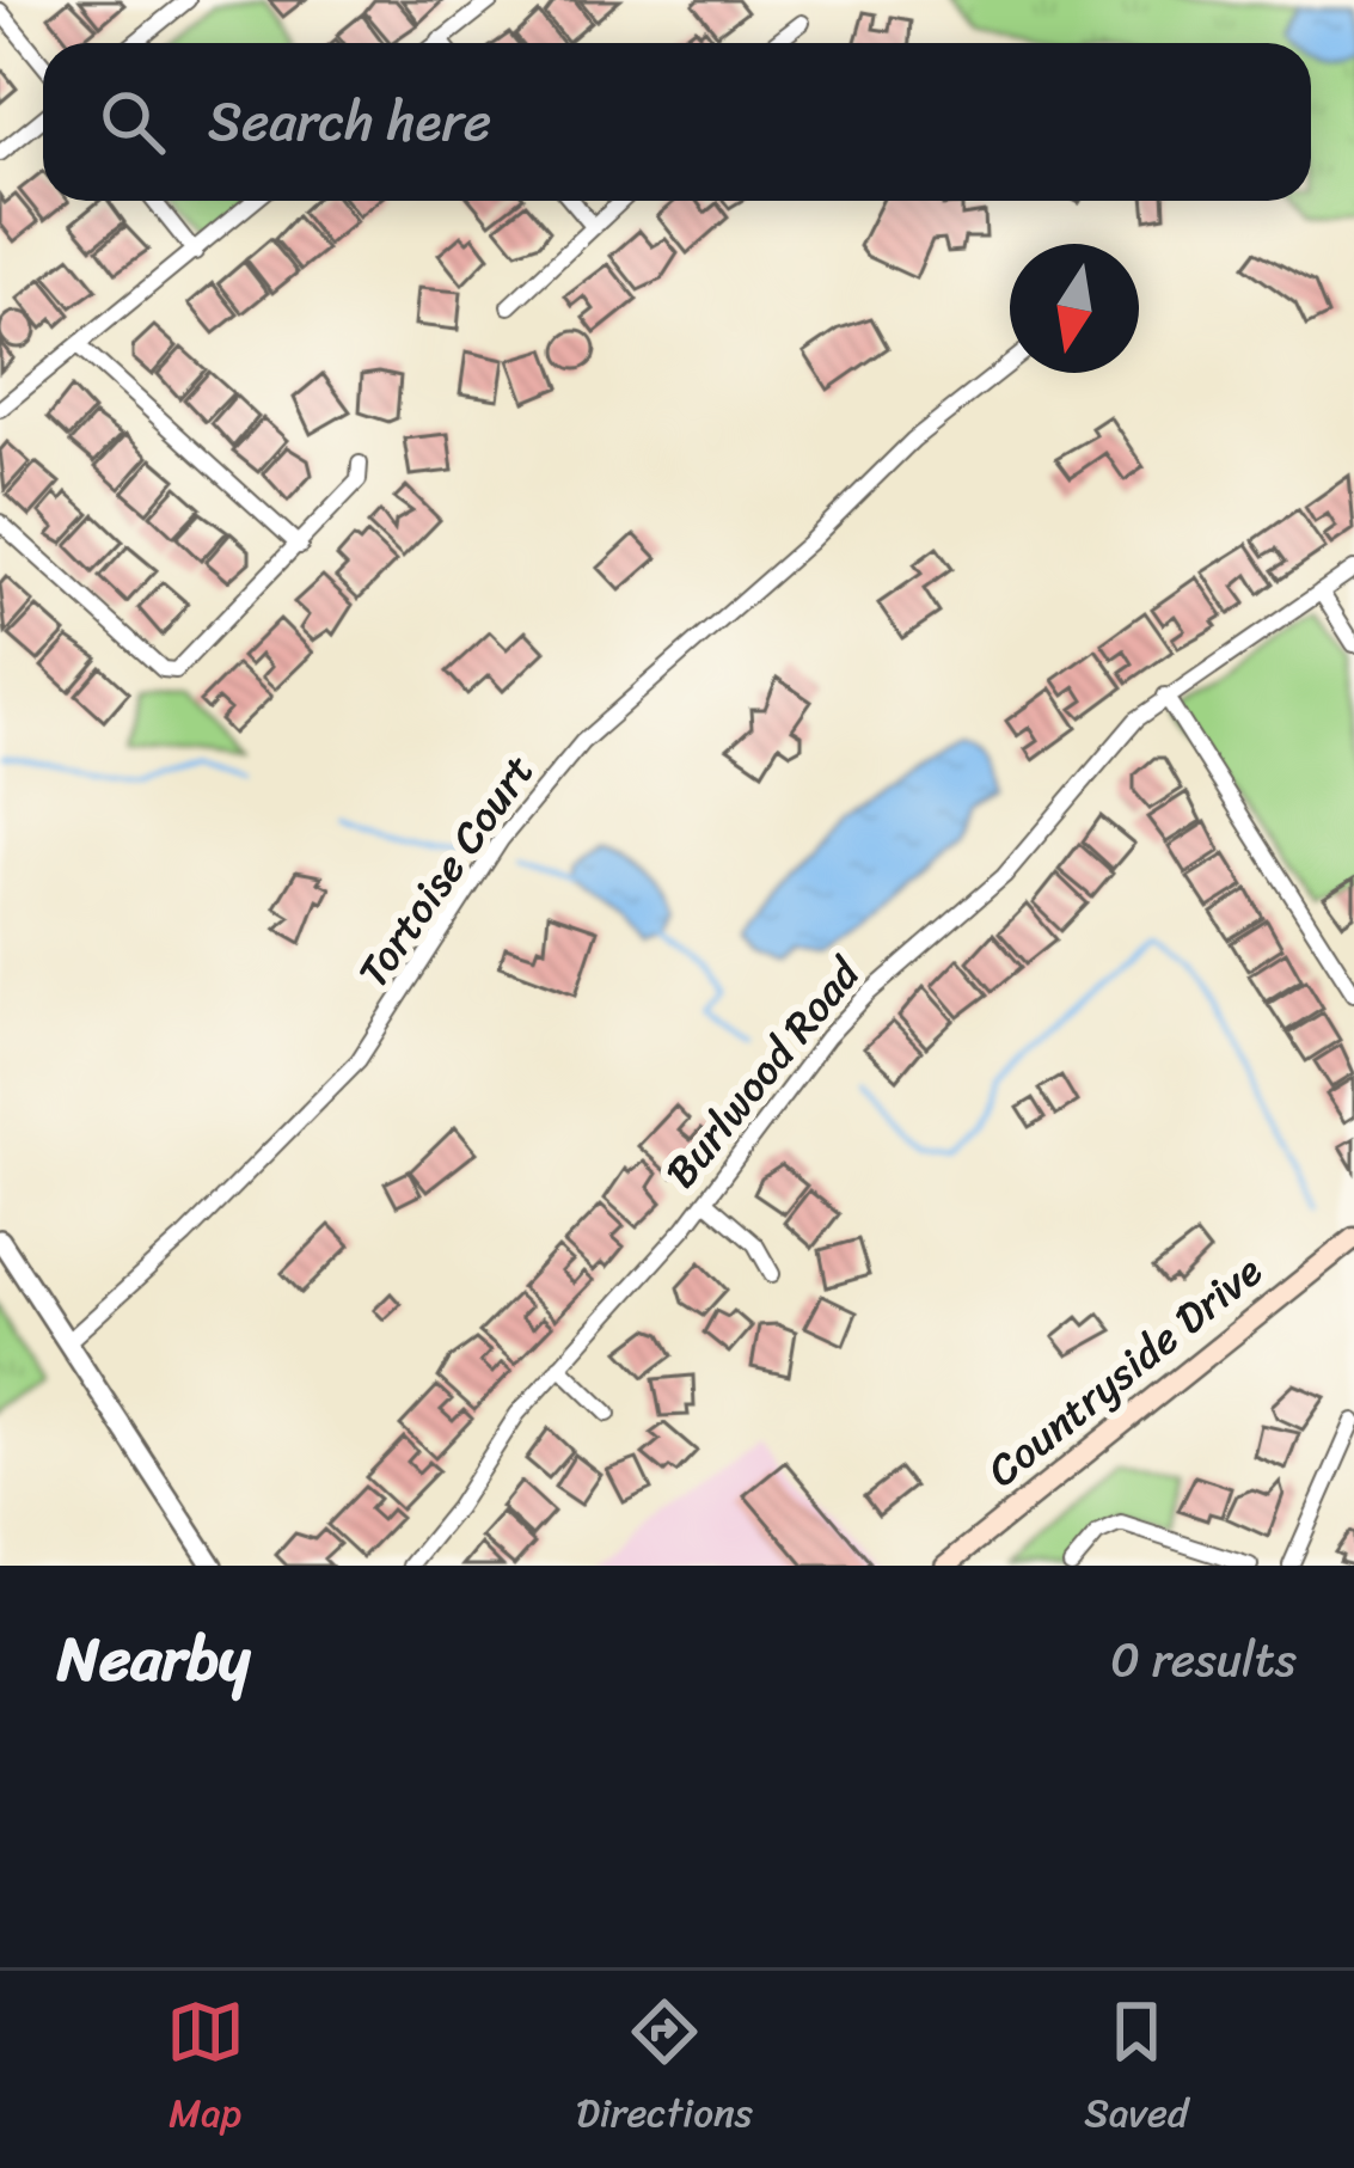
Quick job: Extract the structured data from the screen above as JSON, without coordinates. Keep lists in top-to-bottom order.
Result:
{
  "streets": {
    "main road": ["Countryside Drive"],
    "street": ["Tortoise Court", "Burlwood Road"]
  },
  "north": "bottom",
  "page": {
    "search": "Search here",
    "heading": ["Nearby", "0 results"],
    "nav": ["Map", "Directions", "Saved"]
  }
}
